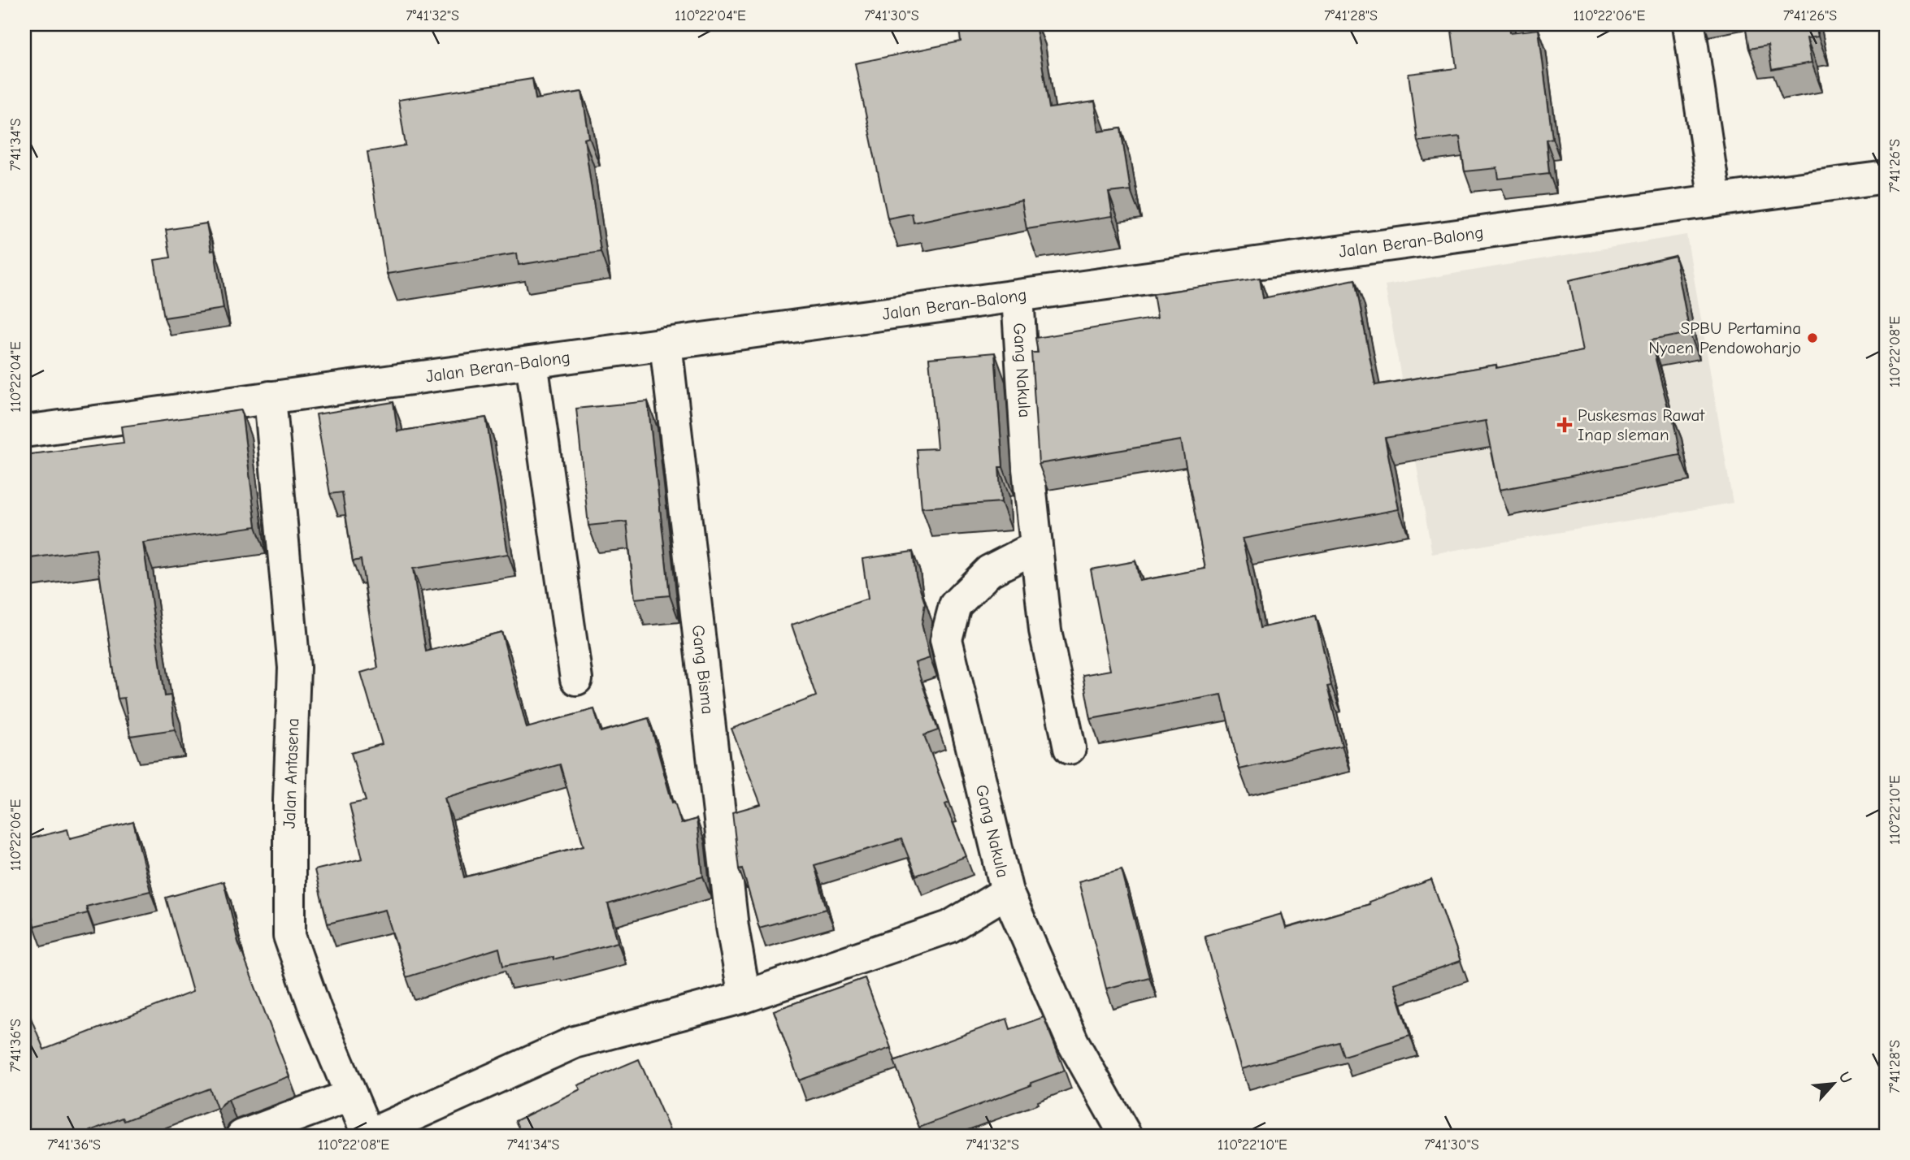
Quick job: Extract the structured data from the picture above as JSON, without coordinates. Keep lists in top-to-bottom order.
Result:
{
  "streets": {
    "street": [
      "Jalan Beran-Balong",
      "Gang Nakula",
      "Gang Bisma",
      "Jalan Antasena"
    ]
  },
  "crossings": [
    ["Jalan Beran-Balong", "Gang Nakula"],
    ["Jalan Beran-Balong", "Gang Bisma"],
    ["Jalan Beran-Balong", "Jalan Antasena"]
  ],
  "places": {
    "other": ["SPBU Pertamina Nyaen Pendowoharjo"],
    "health": ["Puskesmas Rawat Inap sleman"]
  },
  "north": "top right",
  "coordinates": [
    "7°41'32\"S",
    "110°22'04\"E",
    "7°41'30\"S",
    "7°41'28\"S",
    "110°22'06\"E",
    "7°41'26\"S",
    "7°41'34\"S",
    "110°22'08\"E",
    "110°22'10\"E",
    "7°41'36\"S"
  ]
}
